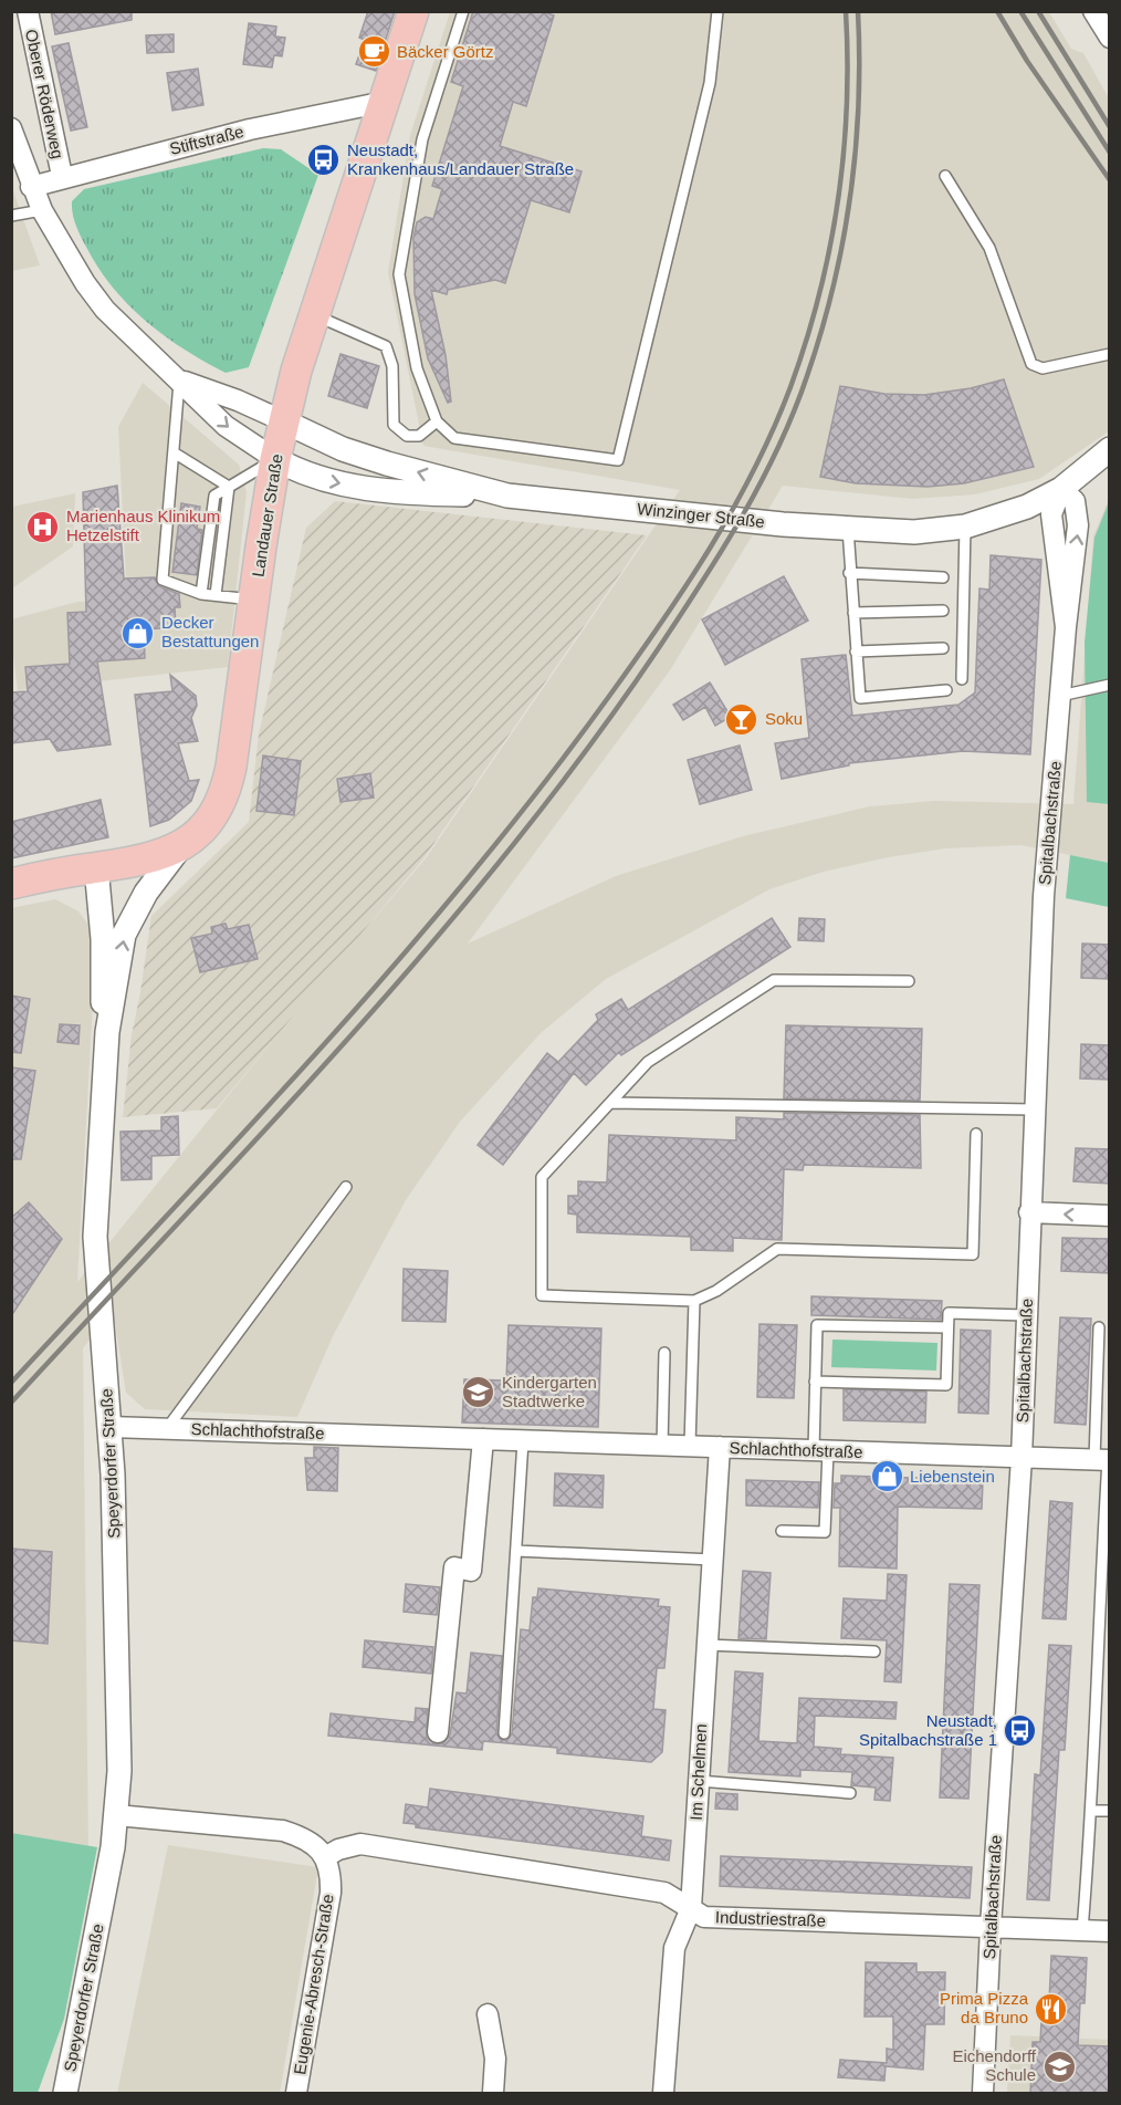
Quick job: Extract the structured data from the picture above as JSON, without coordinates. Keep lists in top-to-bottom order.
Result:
{
  "streets": {
    "main road": ["Landauer Straße"],
    "street": [
      "Oberer Röderweg",
      "Stiftstraße",
      "Winzinger Straße",
      "Spitalbachstraße",
      "Schlachthofstraße",
      "Speyerdorfer Straße",
      "Im Schelmen",
      "Industriestraße",
      "Eugenie-Abresch-Straße"
    ]
  },
  "crossings": [
    ["Oberer Röderweg", "Stiftstraße"],
    ["Stiftstraße", "Landauer Straße"],
    ["Landauer Straße", "Winzinger Straße"],
    ["Landauer Straße", "Speyerdorfer Straße"],
    ["Winzinger Straße", "Spitalbachstraße"],
    ["Spitalbachstraße", "Schlachthofstraße"],
    ["Spitalbachstraße", "Industriestraße"],
    ["Schlachthofstraße", "Speyerdorfer Straße"],
    ["Schlachthofstraße", "Im Schelmen"],
    ["Im Schelmen", "Industriestraße"],
    ["Industriestraße", "Eugenie-Abresch-Straße"]
  ],
  "places": {
    "cafe": ["Bäcker Görtz"],
    "bus stop": ["Neustadt, Krankenhaus/Landauer Straße", "Neustadt, Spitalbachstraße 1"],
    "hospital": ["Marienhaus Klinikum Hetzelstift"],
    "shop": ["Decker Bestattungen", "Liebenstein"],
    "bar": ["Soku"],
    "school or university": ["Kindergarten Stadtwerke", "Eichendorff Schule"],
    "restaurant": ["Prima Pizza da Bruno"]
  }
}
